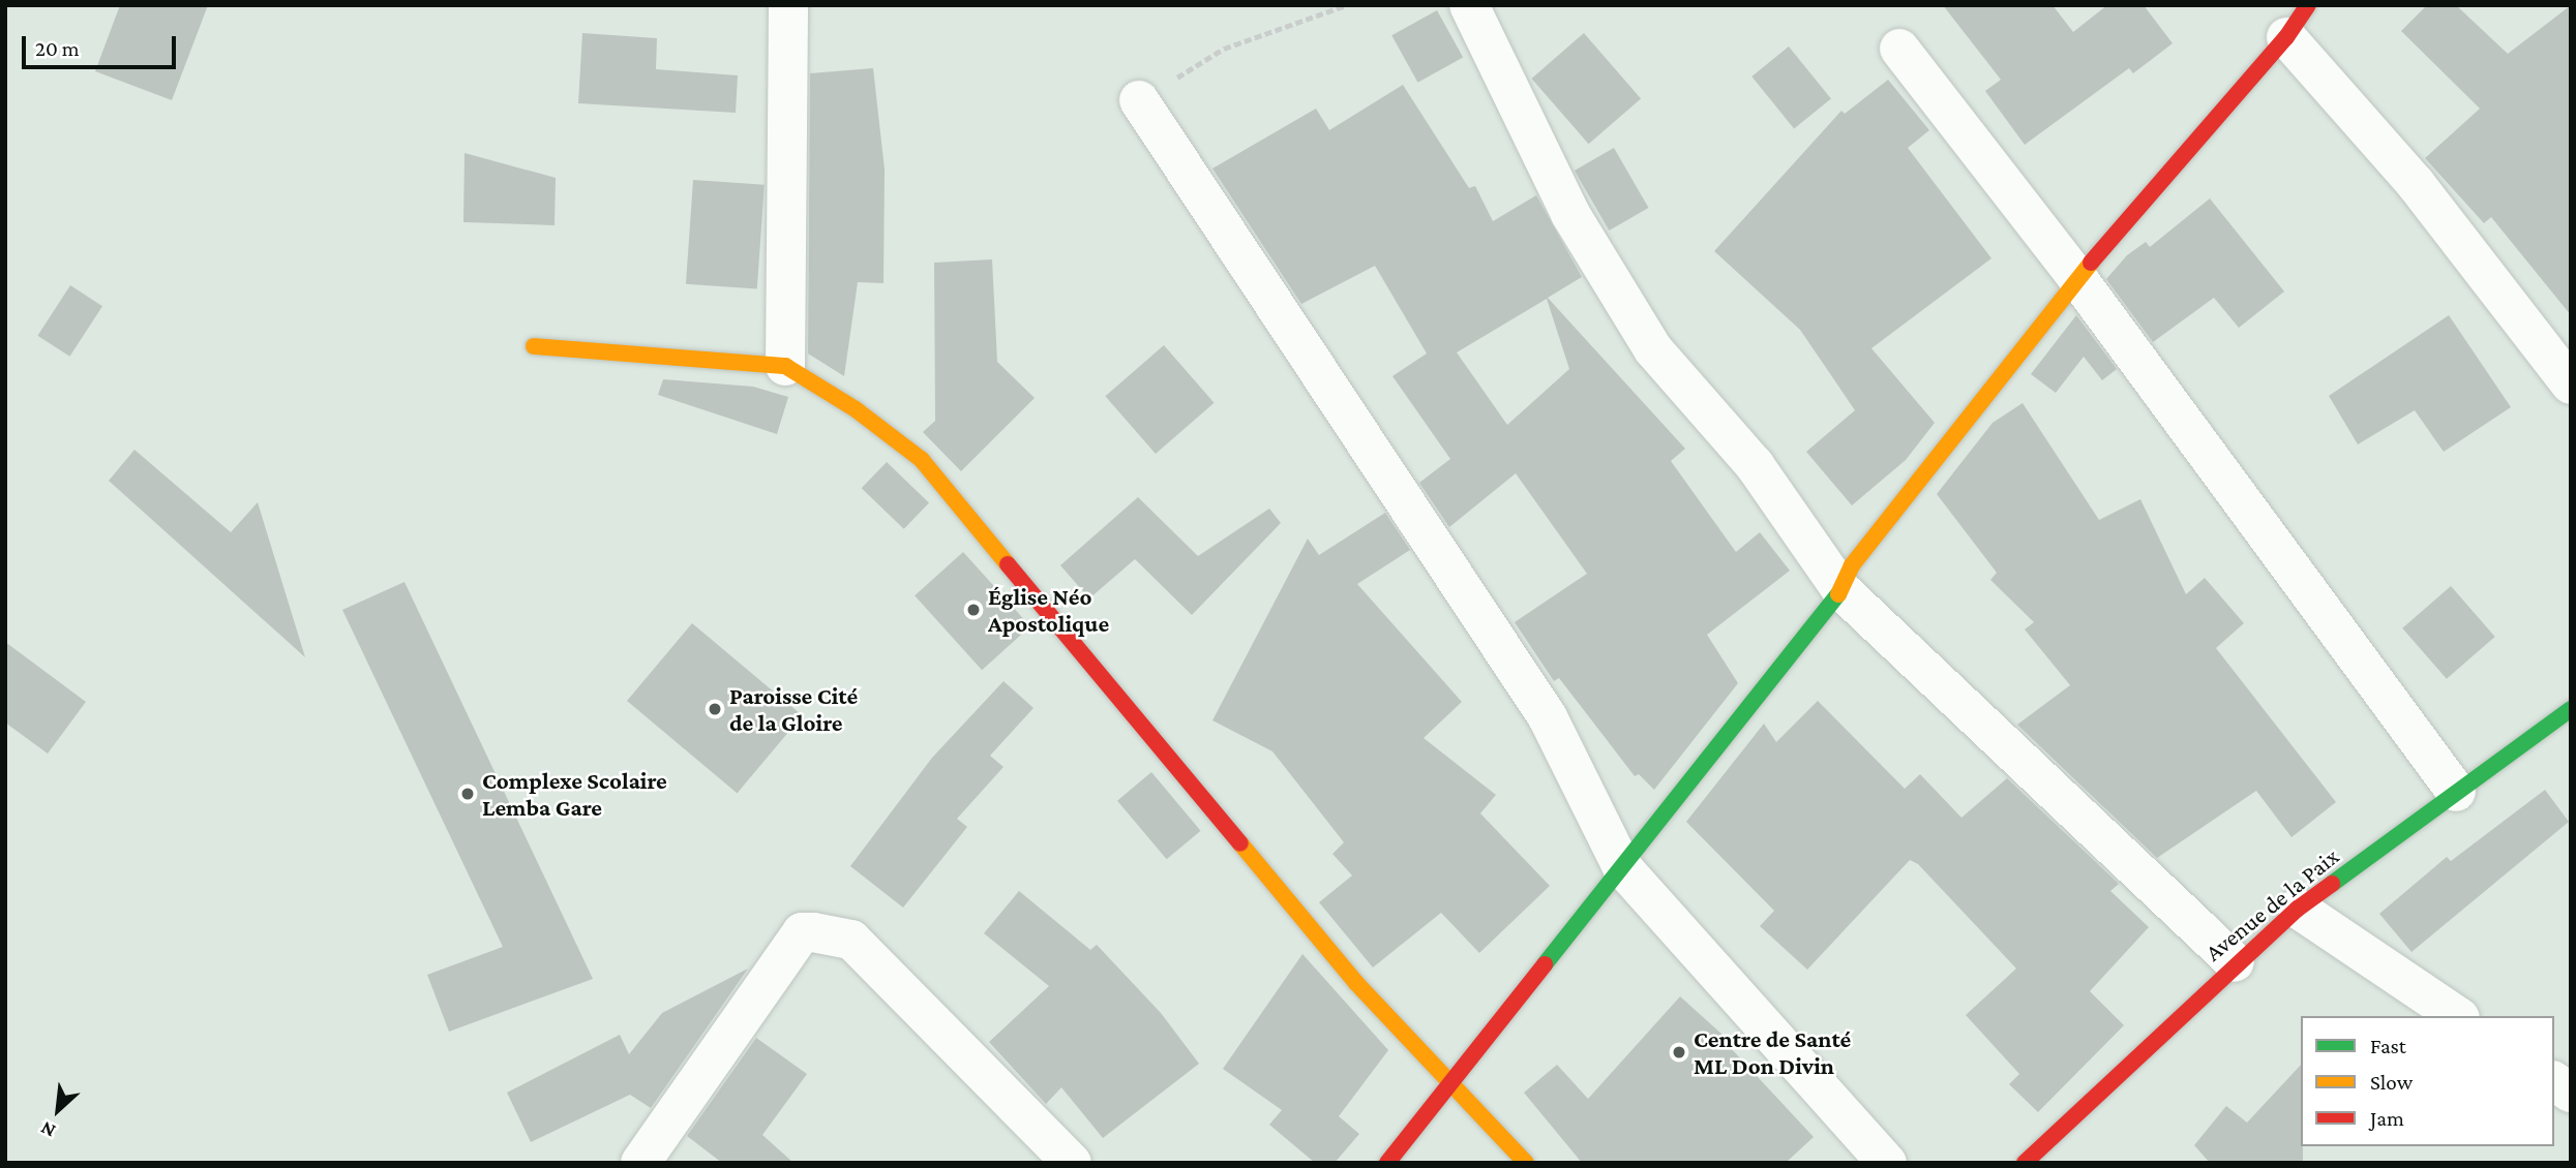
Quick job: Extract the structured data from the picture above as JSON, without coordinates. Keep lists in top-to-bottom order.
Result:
{
  "streets": {
    "street": ["Avenue de la Paix"]
  },
  "places": [
    "Église Néo Apostolique",
    "Paroisse Cité de la Gloire",
    "Complexe Scolaire Lemba Gare",
    "Centre de Santé ML Don Divin"
  ],
  "legend": ["Fast", "Slow", "Jam"],
  "scale_bar": "20 m",
  "north": "bottom left"
}
